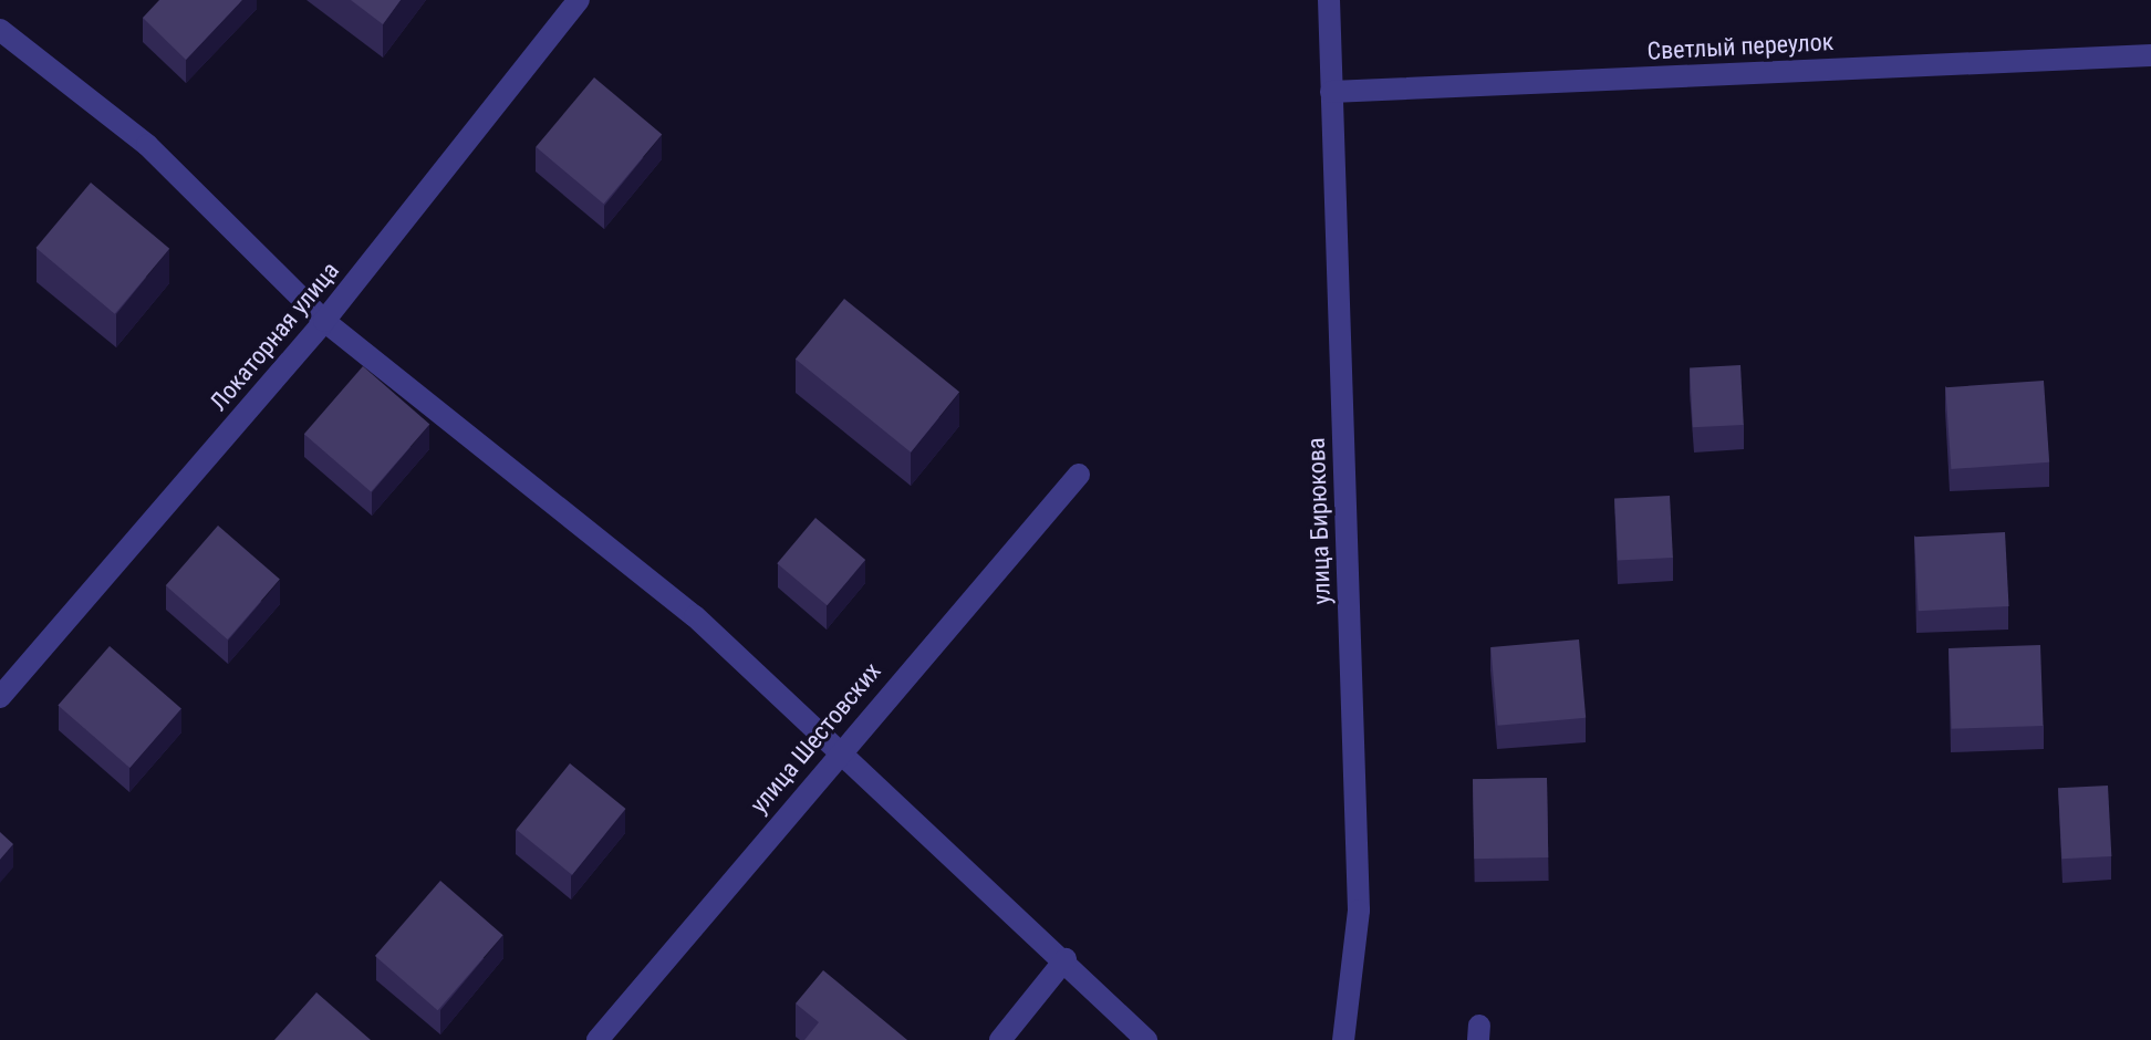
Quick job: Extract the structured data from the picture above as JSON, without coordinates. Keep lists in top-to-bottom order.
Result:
{
  "streets": {
    "street": [
      "Светлый переулок",
      "Локаторная улица",
      "улица Бирюкова",
      "улица Шестовских"
    ]
  },
  "crossings": [
    ["Светлый переулок", "улица Бирюкова"]
  ]
}
